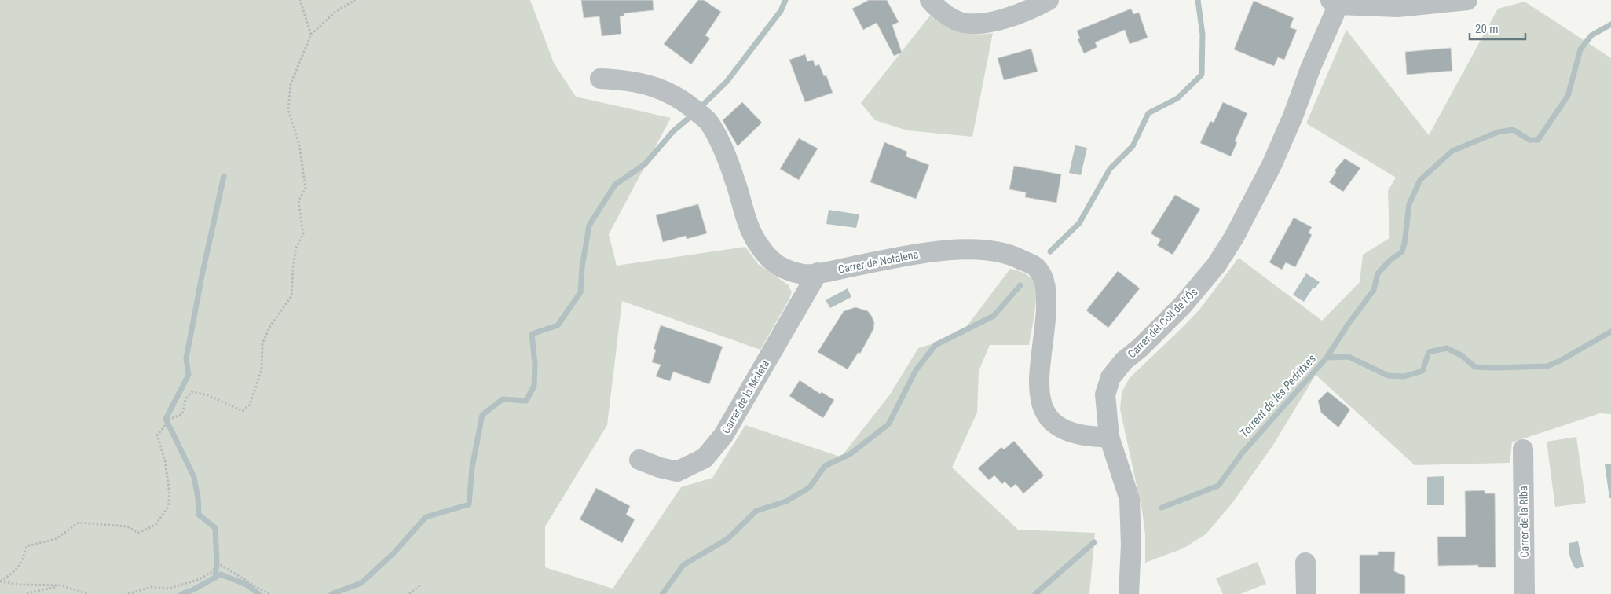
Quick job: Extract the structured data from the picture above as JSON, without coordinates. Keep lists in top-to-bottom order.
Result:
{
  "streets": {
    "street": [
      "Carrer de Notalena",
      "Carrer del Coll de l'Ós",
      "Carrer de la Moleta",
      "Carrer de la Riba"
    ]
  },
  "crossings": [
    ["Carrer de Notalena", "Carrer del Coll de l'Ós"],
    ["Carrer de Notalena", "Carrer de la Moleta"]
  ],
  "water": ["Torrent de les Pedritxes"],
  "scale_bar": "20 m"
}
